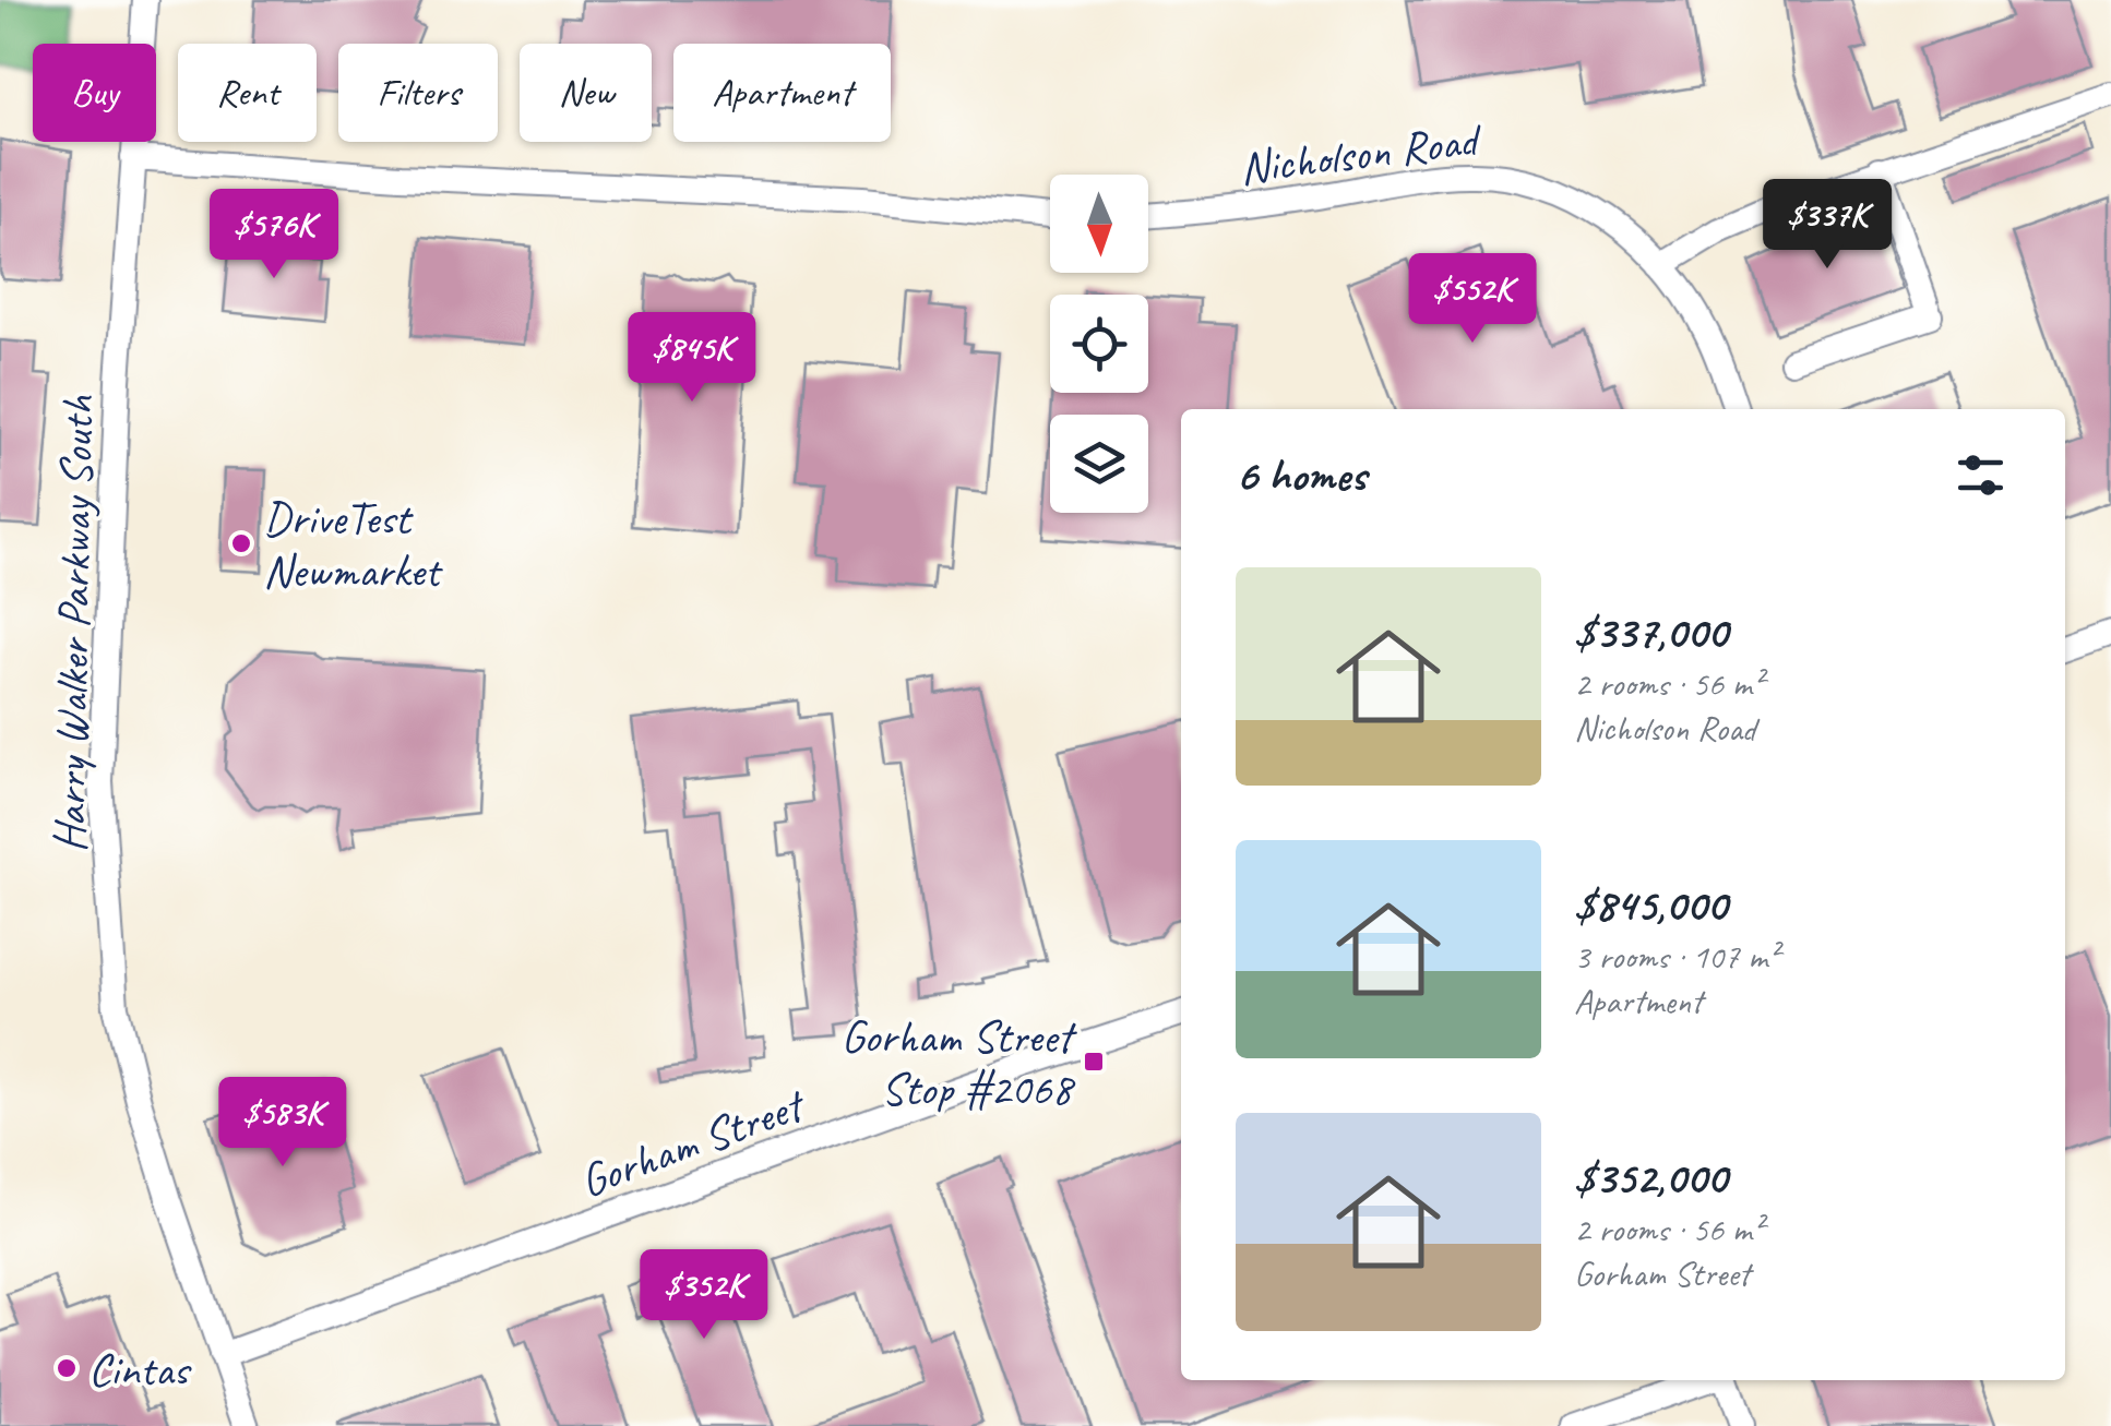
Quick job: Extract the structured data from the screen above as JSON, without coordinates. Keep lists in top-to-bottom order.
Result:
{
  "streets": {
    "street": ["Nicholson Road", "Harry Walker Parkway South", "Gorham Street"]
  },
  "crossings": [
    ["Harry Walker Parkway South", "Gorham Street"]
  ],
  "places": {
    "other": ["DriveTest Newmarket", "Cintas"],
    "transit": ["Gorham Street Stop #2068"]
  },
  "north": "bottom",
  "page": {
    "chip": [
      "Buy",
      "Rent",
      "Filters",
      "New",
      "Apartment"
    ],
    "price": [
      "$337K",
      "$576K",
      "$552K",
      "$845K",
      "$583K",
      "$352K"
    ],
    "heading": "6 homes",
    "list": [
      {
        "name": "$337,000",
        "note": "2 rooms · 56 m² · Nicholson Road"
      },
      {
        "name": "$845,000",
        "note": "3 rooms · 107 m² · Apartment"
      },
      {
        "name": "$352,000",
        "note": "2 rooms · 56 m² · Gorham Street"
      }
    ]
  }
}
